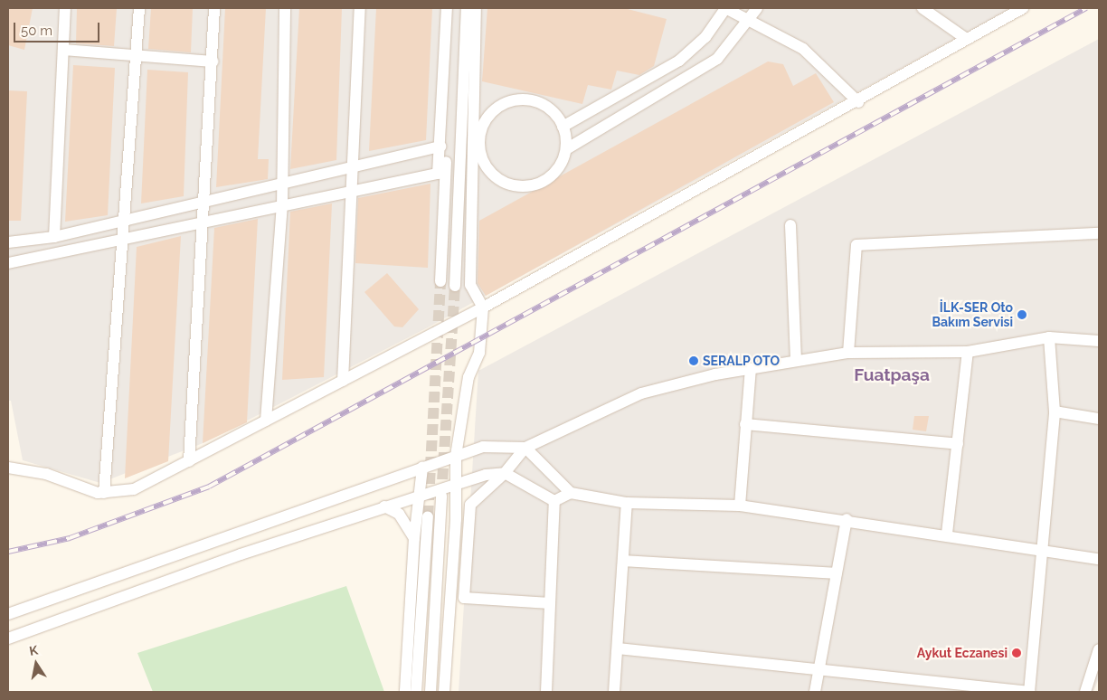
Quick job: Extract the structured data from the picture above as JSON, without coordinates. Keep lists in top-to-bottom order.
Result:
{
  "districts": ["Fuatpaşa"],
  "places": ["İLK-SER Oto Bakım Servisi", "SERALP OTO", "Aykut Eczanesi"],
  "scale_bar": "50 m",
  "north": "top"
}
